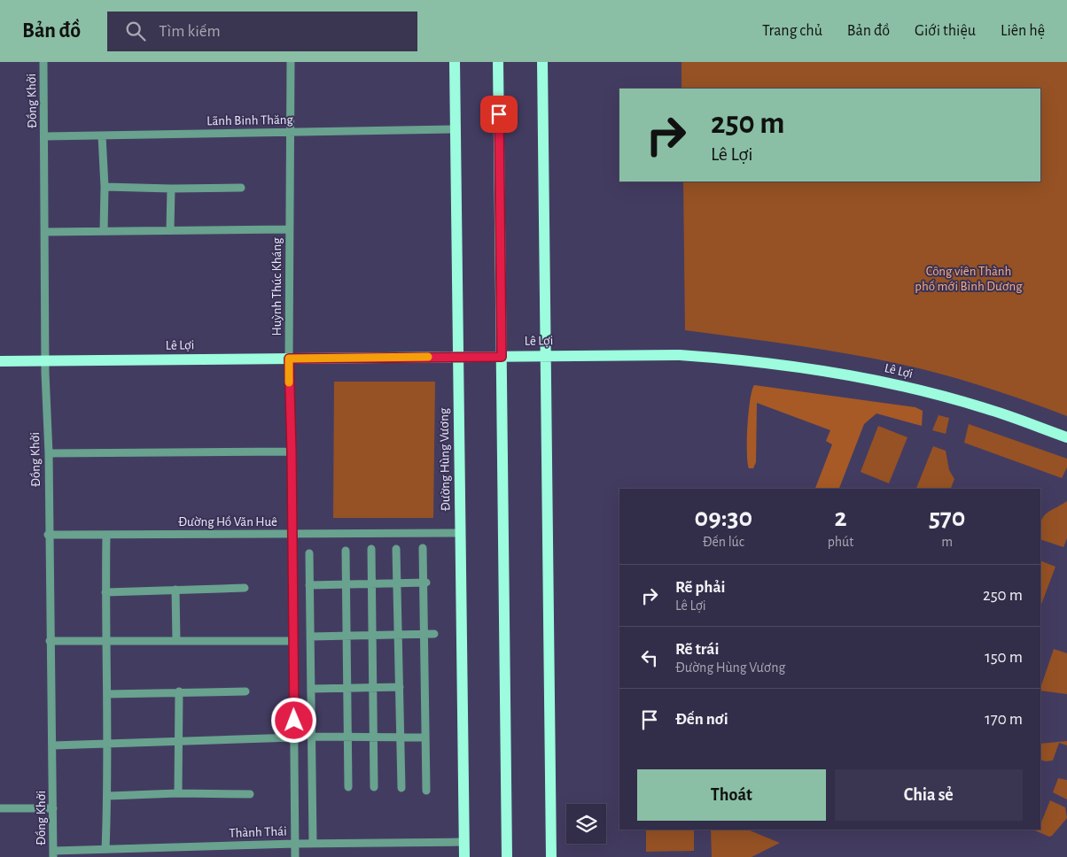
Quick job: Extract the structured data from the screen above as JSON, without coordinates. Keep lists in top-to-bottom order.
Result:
{
  "streets": {
    "main road": ["Lê Lợi", "Đường Hùng Vương"],
    "street": [
      "Đồng Khởi",
      "Lãnh Binh Thăng",
      "Huỳnh Thúc Kháng",
      "Đường Hồ Văn Huê",
      "Thành Thái"
    ]
  },
  "crossings": [
    ["Đồng Khởi", "Lãnh Binh Thăng"],
    ["Đồng Khởi", "Lê Lợi"],
    ["Đồng Khởi", "Đường Hồ Văn Huê"],
    ["Đồng Khởi", "Thành Thái"],
    ["Lãnh Binh Thăng", "Huỳnh Thúc Kháng"],
    ["Lãnh Binh Thăng", "Đường Hùng Vương"],
    ["Huỳnh Thúc Kháng", "Lê Lợi"],
    ["Huỳnh Thúc Kháng", "Đường Hồ Văn Huê"],
    ["Huỳnh Thúc Kháng", "Thành Thái"],
    ["Lê Lợi", "Đường Hùng Vương"],
    ["Đường Hùng Vương", "Đường Hồ Văn Huê"],
    ["Đường Hùng Vương", "Thành Thái"]
  ],
  "parks": ["Công viên Thành phố mới Bình Dương"],
  "page": {
    "header": "Bản đồ",
    "search": "Tìm kiếm",
    "nav": [
      "Trang chủ",
      "Bản đồ",
      "Giới thiệu",
      "Liên hệ"
    ],
    "turn": ["250 m", "Lê Lợi"],
    "eta": [
      "09:30",
      "Đến lúc",
      "2",
      "phút",
      "570",
      "m"
    ],
    "list": [
      {
        "name": "Rẽ phải",
        "note": "Lê Lợi",
        "value": "250 m"
      },
      {
        "name": "Rẽ trái",
        "note": "Đường Hùng Vương",
        "value": "150 m"
      },
      {
        "name": "Đến nơi",
        "value": "170 m"
      }
    ],
    "buttons": ["Thoát", "Chia sẻ"]
  }
}
